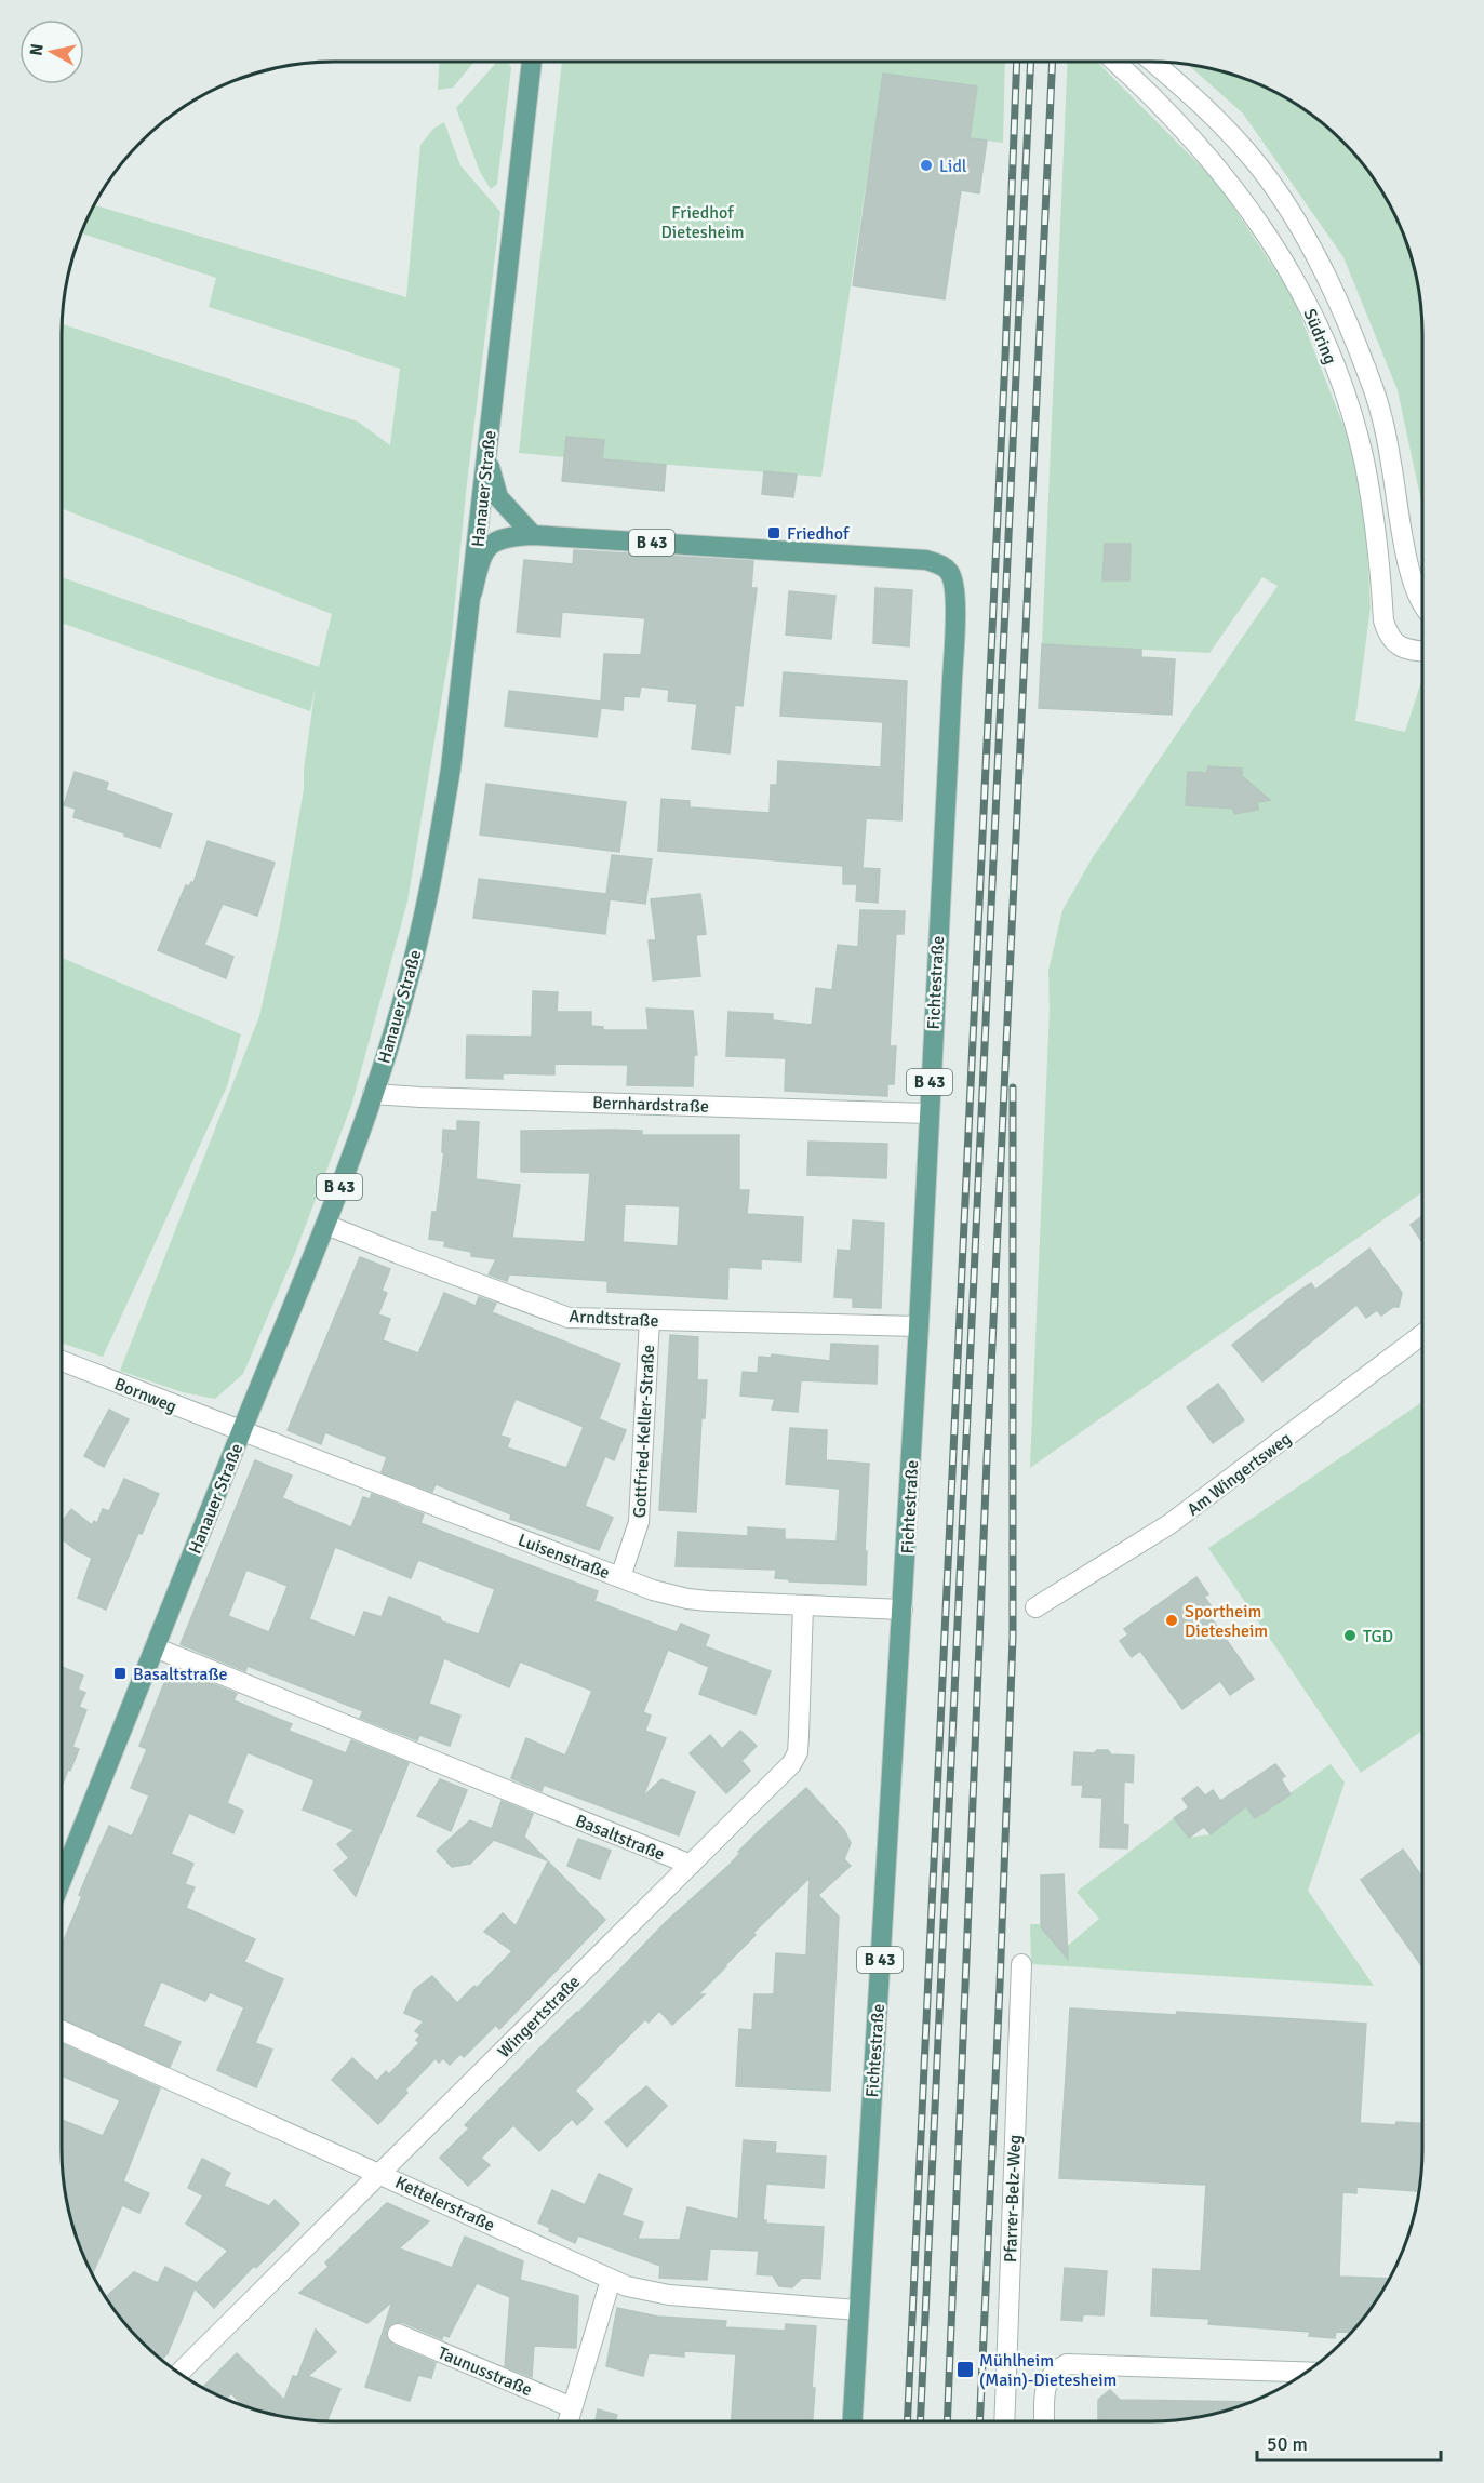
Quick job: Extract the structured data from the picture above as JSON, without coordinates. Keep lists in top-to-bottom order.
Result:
{
  "streets": {
    "main road": ["Hanauer Straße", "B 43", "Fichtestraße"],
    "street": [
      "Südring",
      "Bernhardstraße",
      "Arndtstraße",
      "Bornweg",
      "Gottfried-Keller-Straße",
      "Am Wingertsweg",
      "Luisenstraße",
      "Basaltstraße",
      "Wingertstraße",
      "Pfarrer-Belz-Weg",
      "Kettelerstraße",
      "Taunusstraße"
    ]
  },
  "crossings": [
    ["Hanauer Straße", "B 43"],
    ["Hanauer Straße", "Bernhardstraße"],
    ["Hanauer Straße", "Arndtstraße"],
    ["Hanauer Straße", "Bornweg"],
    ["Hanauer Straße", "Luisenstraße"],
    ["Hanauer Straße", "Basaltstraße"],
    ["B 43", "Fichtestraße"],
    ["Fichtestraße", "Bernhardstraße"],
    ["Fichtestraße", "Arndtstraße"],
    ["Fichtestraße", "Luisenstraße"],
    ["Fichtestraße", "Kettelerstraße"],
    ["Arndtstraße", "Gottfried-Keller-Straße"],
    ["Bornweg", "Luisenstraße"],
    ["Gottfried-Keller-Straße", "Luisenstraße"],
    ["Luisenstraße", "Wingertstraße"],
    ["Basaltstraße", "Wingertstraße"],
    ["Wingertstraße", "Kettelerstraße"]
  ],
  "parks": ["Friedhof Dietesheim"],
  "places": {
    "other": ["Lidl", "Sportheim Dietesheim", "TGD"],
    "transit": ["Friedhof", "Basaltstraße", "Mühlheim (Main)-Dietesheim"]
  },
  "scale_bar": "50 m",
  "north": "left"
}
